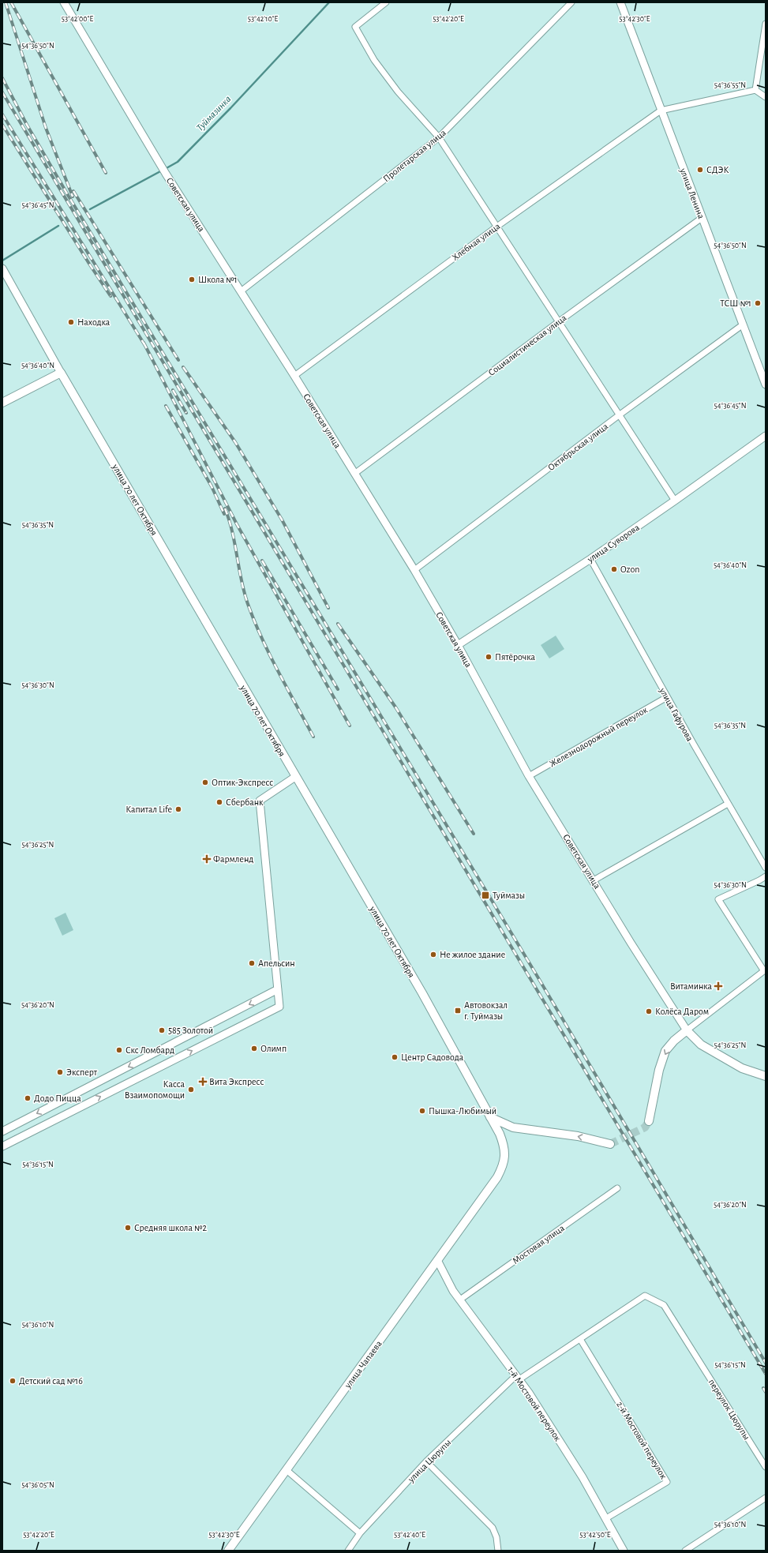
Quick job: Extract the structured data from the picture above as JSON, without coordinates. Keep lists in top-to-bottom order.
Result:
{
  "streets": {
    "main road": ["Советская улица", "улица 70 лет Октября", "улица Чапаева"],
    "street": [
      "Пролетарская улица",
      "улица Ленина",
      "Хлебная улица",
      "Социалистическая улица",
      "Октябрьская улица",
      "улица Суворова",
      "улица Гафурова",
      "Железнодорожный переулок",
      "Мостовая улица",
      "1-й Мостовой переулок",
      "переулок Цюрупы",
      "2-й Мостовой переулок",
      "улица Цюрупы"
    ]
  },
  "crossings": [
    ["Пролетарская улица", "Советская улица"],
    ["улица Ленина", "Хлебная улица"],
    ["улица Ленина", "Социалистическая улица"],
    ["улица Ленина", "Октябрьская улица"],
    ["Советская улица", "Хлебная улица"],
    ["Советская улица", "Социалистическая улица"],
    ["Советская улица", "Октябрьская улица"],
    ["Советская улица", "улица Суворова"],
    ["Советская улица", "Железнодорожный переулок"],
    ["улица 70 лет Октября", "улица Чапаева"],
    ["улица Суворова", "улица Гафурова"],
    ["улица Гафурова", "Железнодорожный переулок"],
    ["Мостовая улица", "1-й Мостовой переулок"],
    ["улица Чапаева", "1-й Мостовой переулок"],
    ["1-й Мостовой переулок", "2-й Мостовой переулок"],
    ["1-й Мостовой переулок", "улица Цюрупы"],
    ["переулок Цюрупы", "улица Цюрупы"],
    ["2-й Мостовой переулок", "улица Цюрупы"]
  ],
  "water": ["Туймазинка"],
  "places": {
    "other": [
      "СДЭК",
      "Школа №1",
      "ТСШ №1",
      "Находка",
      "Ozon",
      "Пятёрочка",
      "Оптик-Экспресс",
      "Сбербанк",
      "Капитал Life",
      "Не жилое здание",
      "Апельсин",
      "Колёса Даром",
      "585 Золотой",
      "Олимп",
      "Скс Ломбард",
      "Центр Садовода",
      "Эксперт",
      "Касса Взаимопомощи",
      "Додо Пицца",
      "Пышка-Любимый",
      "Средняя школа №2",
      "Детский сад №16"
    ],
    "health": ["Фармленд", "Витаминка", "Вита Экспресс"],
    "transit": ["Туймазы", "Автовокзал г. Туймазы"]
  },
  "coordinates": [
    "53°42'00\"E",
    "53°42'10\"E",
    "53°42'20\"E",
    "53°42'30\"E",
    "54°36'50\"N",
    "54°36'55\"N",
    "54°36'45\"N",
    "54°36'40\"N",
    "54°36'35\"N",
    "54°36'30\"N",
    "54°36'25\"N",
    "54°36'20\"N",
    "54°36'15\"N",
    "54°36'10\"N",
    "54°36'05\"N",
    "53°42'40\"E",
    "53°42'50\"E"
  ]
}
